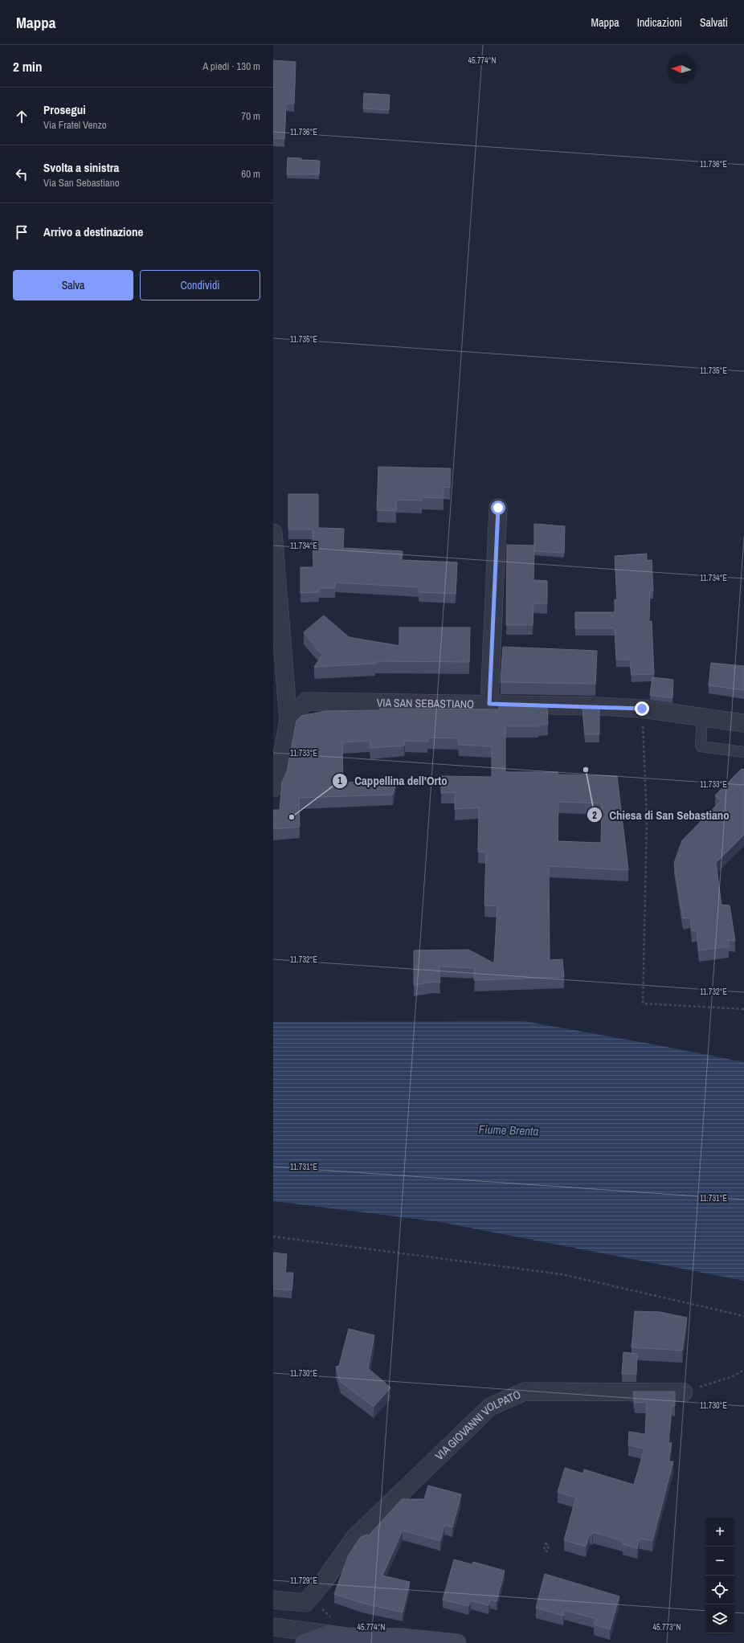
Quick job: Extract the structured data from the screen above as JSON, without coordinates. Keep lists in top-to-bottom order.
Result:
{
  "streets": {
    "street": ["VIA SAN SEBASTIANO", "VIA GIOVANNI VOLPATO"]
  },
  "water": ["Fiume Brenta"],
  "places": ["Chiesa di San Sebastiano", "Cappellina dell'Orto"],
  "north": "left",
  "page": {
    "header": "Mappa",
    "nav": ["Mappa", "Indicazioni", "Salvati"],
    "heading": ["2 min", "A piedi · 130 m"],
    "list": [
      ["Prosegui", "Via Fratel Venzo", "70 m"],
      ["Svolta a sinistra", "Via San Sebastiano", "60 m"],
      "Arrivo a destinazione"
    ],
    "buttons": ["Salva", "Condividi"],
    "map_buttons": ["+", "−"]
  },
  "coordinates": [
    "45.774°N",
    "11.736°E",
    "11.735°E",
    "11.734°E",
    "11.733°E",
    "11.732°E",
    "11.731°E",
    "11.730°E",
    "11.729°E",
    "45.773°N"
  ]
}
